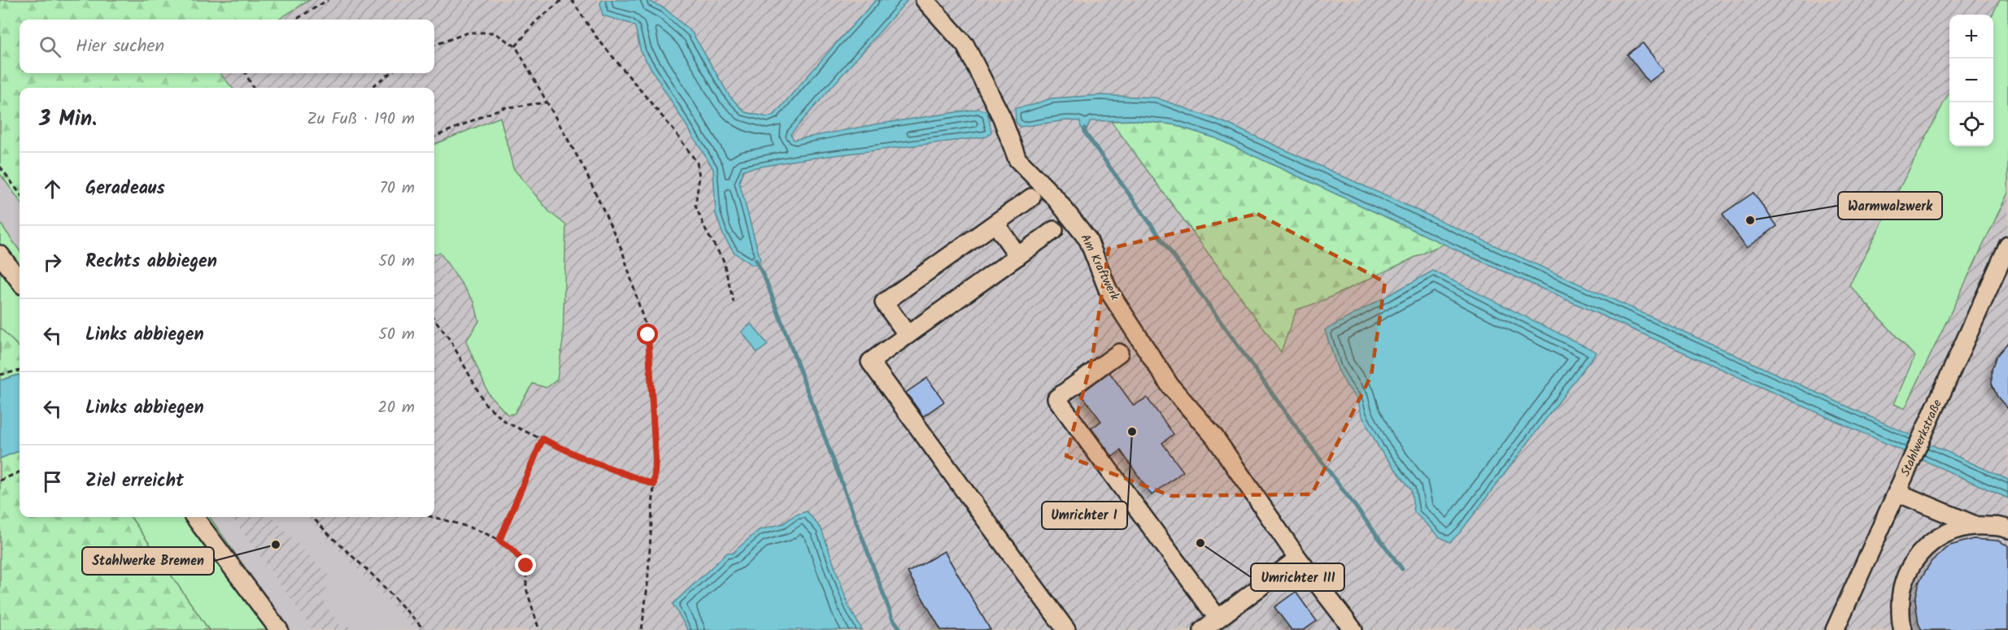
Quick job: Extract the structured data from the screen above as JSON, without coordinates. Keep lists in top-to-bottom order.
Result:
{
  "streets": {
    "street": ["Am Kraftwerk", "Stahlwerkstraße"]
  },
  "places": [
    "Warmwalzwerk",
    "Umrichter I",
    "Umrichter III",
    "Stahlwerke Bremen"
  ],
  "page": {
    "map_buttons": ["+", "−"],
    "search": "Hier suchen",
    "heading": ["3 Min.", "Zu Fuß · 190 m"],
    "list": [
      ["Geradeaus", "70 m"],
      ["Rechts abbiegen", "50 m"],
      ["Links abbiegen", "50 m"],
      ["Links abbiegen", "20 m"],
      "Ziel erreicht"
    ]
  }
}
